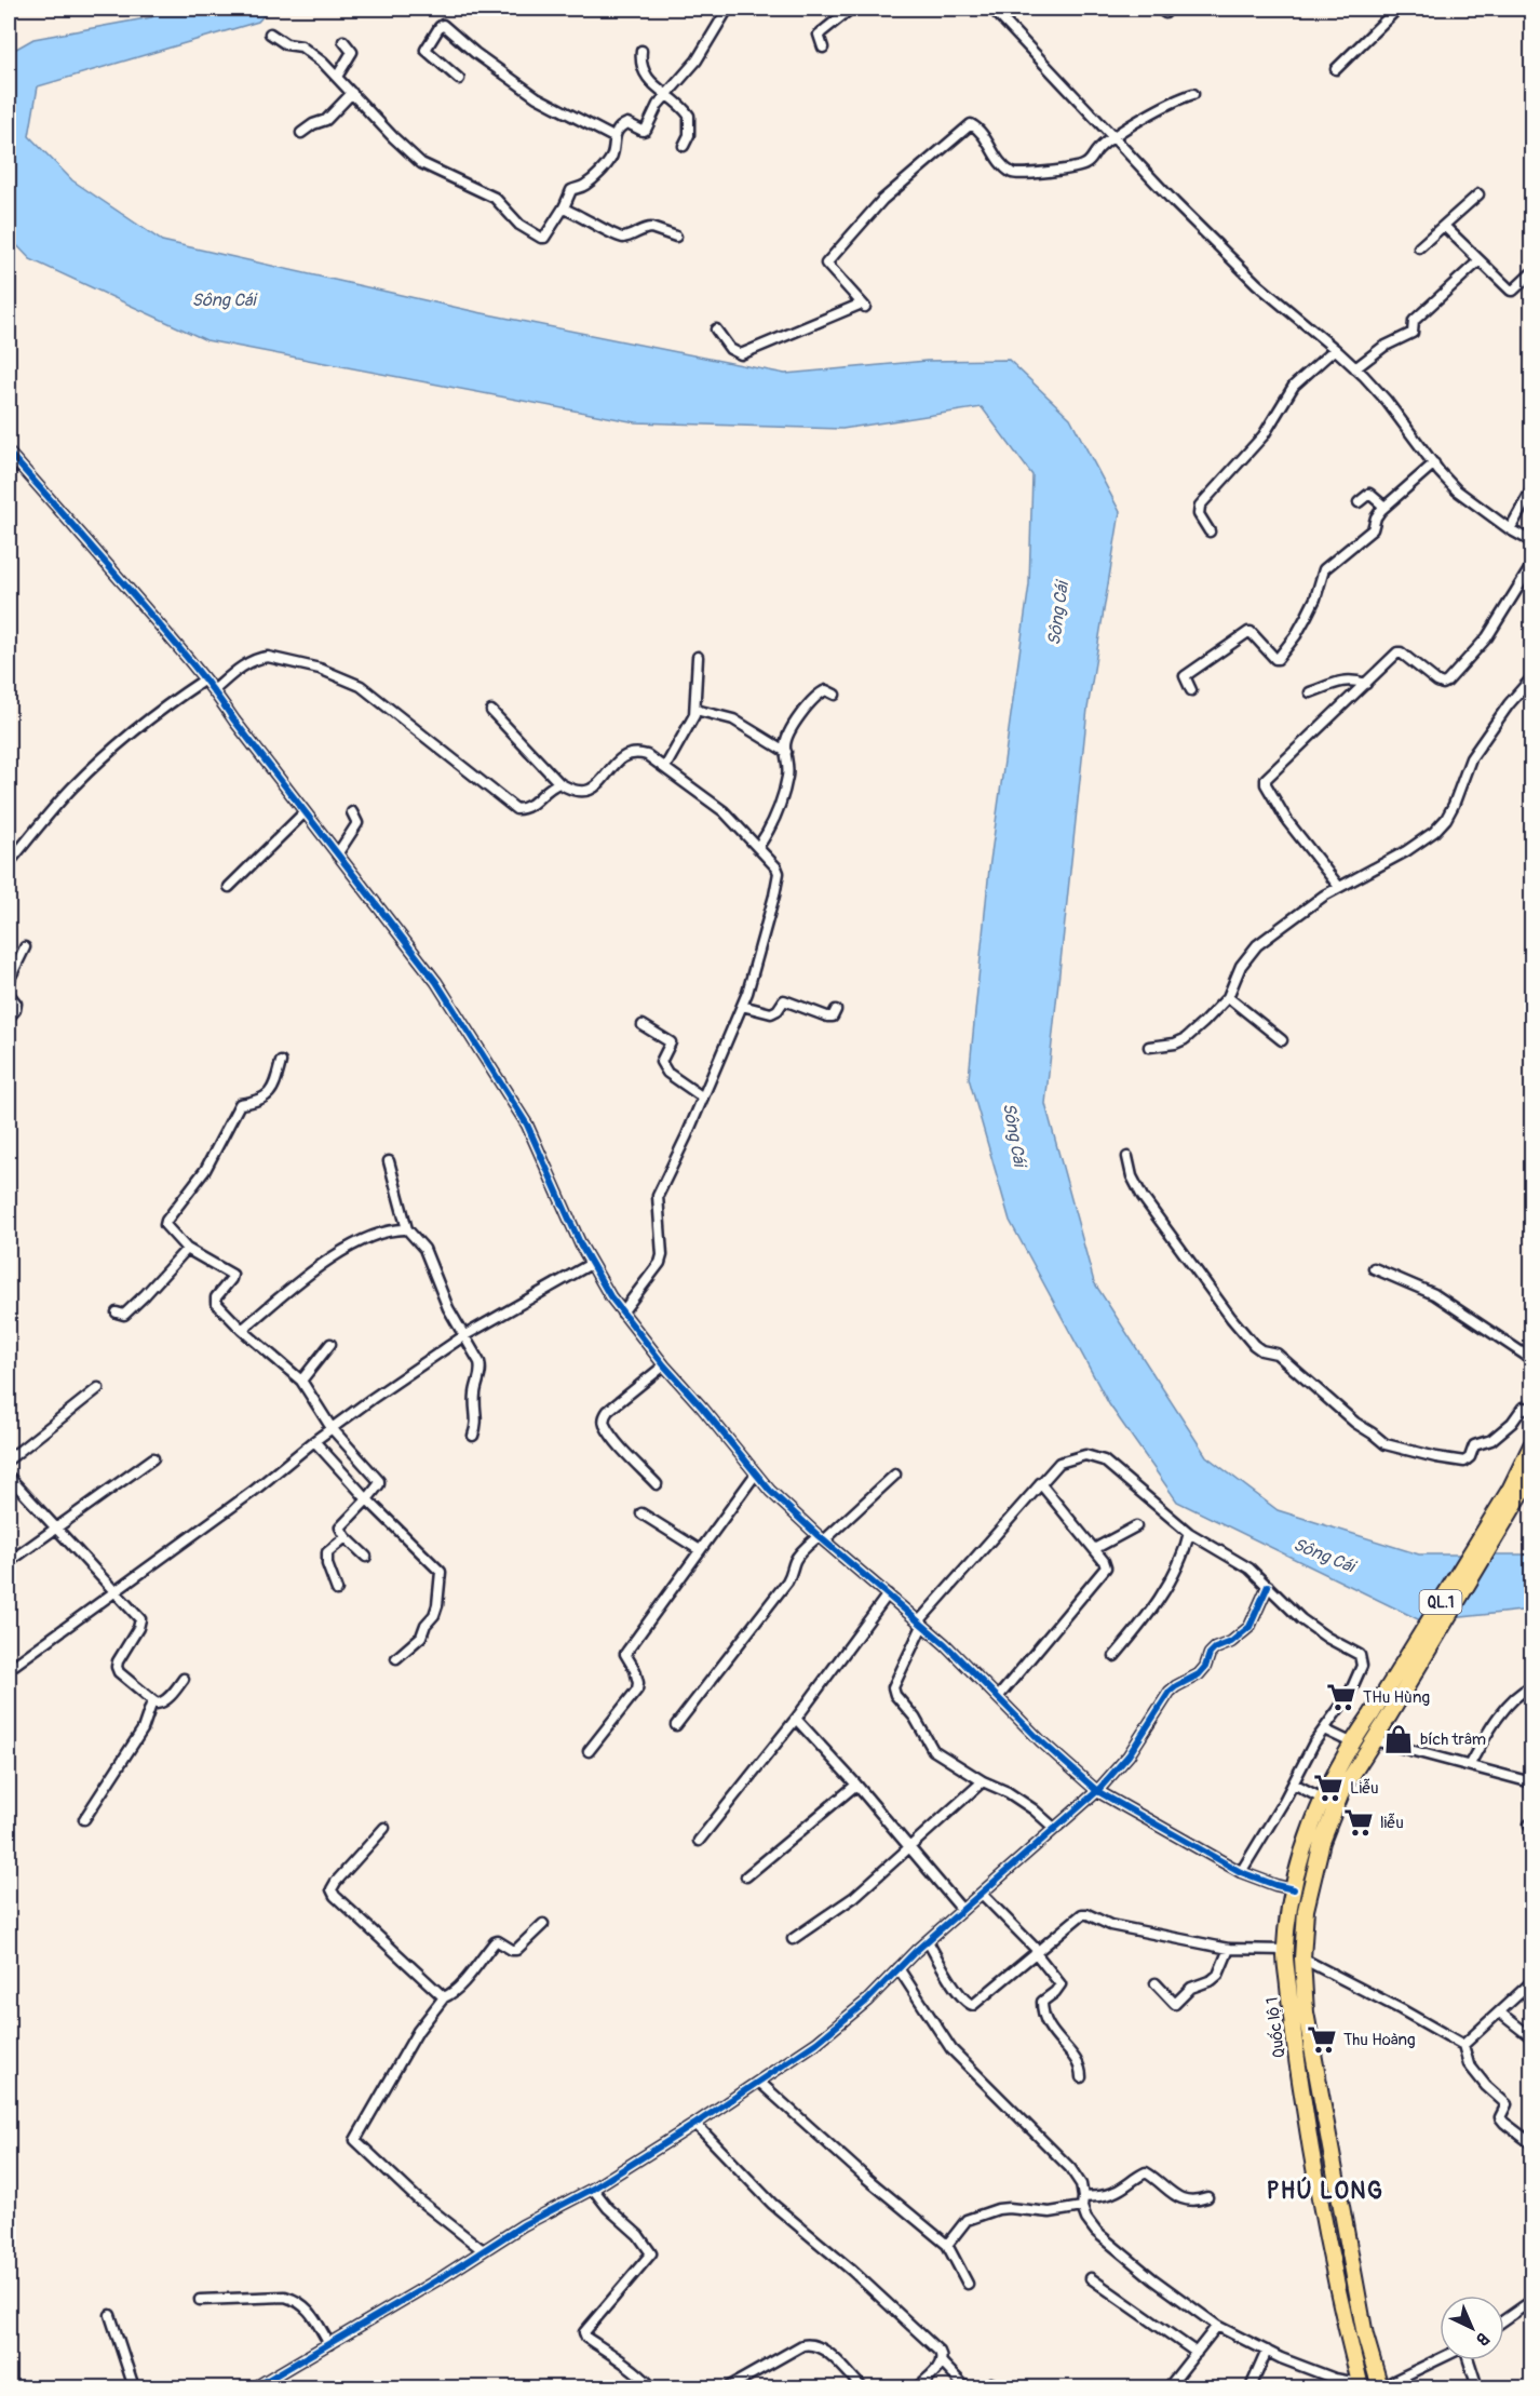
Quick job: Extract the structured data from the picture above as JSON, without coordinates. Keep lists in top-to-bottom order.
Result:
{
  "streets": {
    "highway": ["QL.1", "Quốc lộ 1"]
  },
  "crossings": [
    ["QL.1", "Quốc lộ 1"]
  ],
  "districts": ["PHÚ LONG"],
  "water": ["Sông Cái"],
  "places": {
    "supermarket": [
      "THu Hùng",
      "Liễu",
      "liễu",
      "Thu Hoàng"
    ],
    "shop": ["bích trâm"]
  },
  "north": "bottom right"
}
